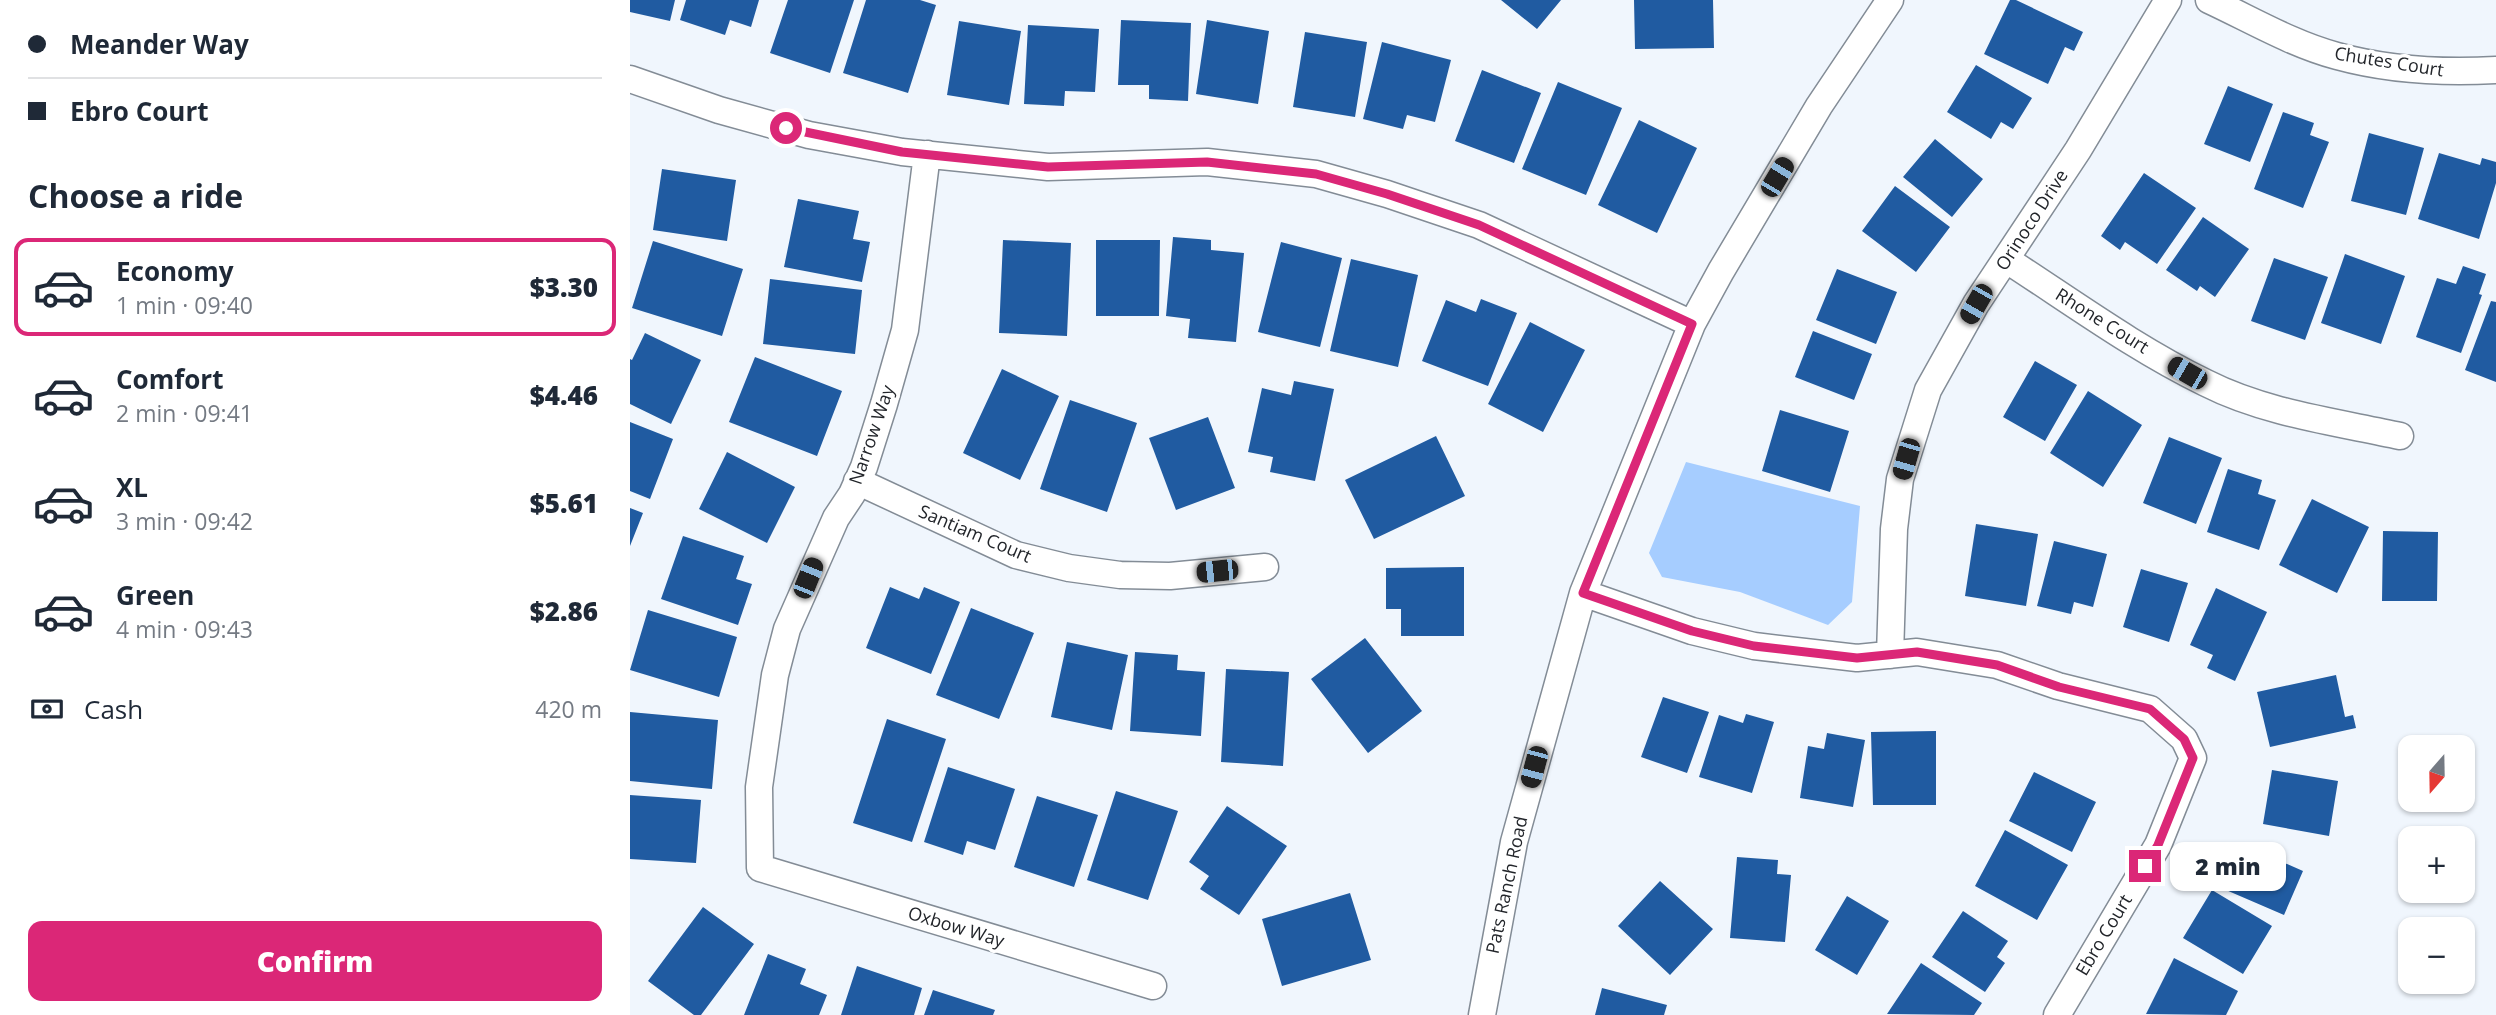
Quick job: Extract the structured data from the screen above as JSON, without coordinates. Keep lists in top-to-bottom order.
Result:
{
  "streets": {
    "street": [
      "Chutes Court",
      "Orinoco Drive",
      "Rhone Court",
      "Narrow Way",
      "Santiam Court",
      "Pats Ranch Road",
      "Oxbow Way",
      "Ebro Court"
    ]
  },
  "crossings": [
    ["Orinoco Drive", "Rhone Court"],
    ["Orinoco Drive", "Ebro Court"],
    ["Narrow Way", "Santiam Court"],
    ["Narrow Way", "Oxbow Way"]
  ],
  "north": "bottom",
  "page": {
    "banner": ["Meander Way", "Ebro Court"],
    "heading": "Choose a ride",
    "list": [
      {
        "name": "Economy",
        "note": "1 min · 09:40",
        "value": "$3.30"
      },
      {
        "name": "Comfort",
        "note": "2 min · 09:41",
        "value": "$4.46"
      },
      {
        "name": "XL",
        "note": "3 min · 09:42",
        "value": "$5.61"
      },
      {
        "name": "Green",
        "note": "4 min · 09:43",
        "value": "$2.86"
      }
    ],
    "pay": ["Cash", "420 m"],
    "map_buttons": ["+", "−"],
    "bubble": "2 min",
    "buttons": "Confirm"
  }
}
